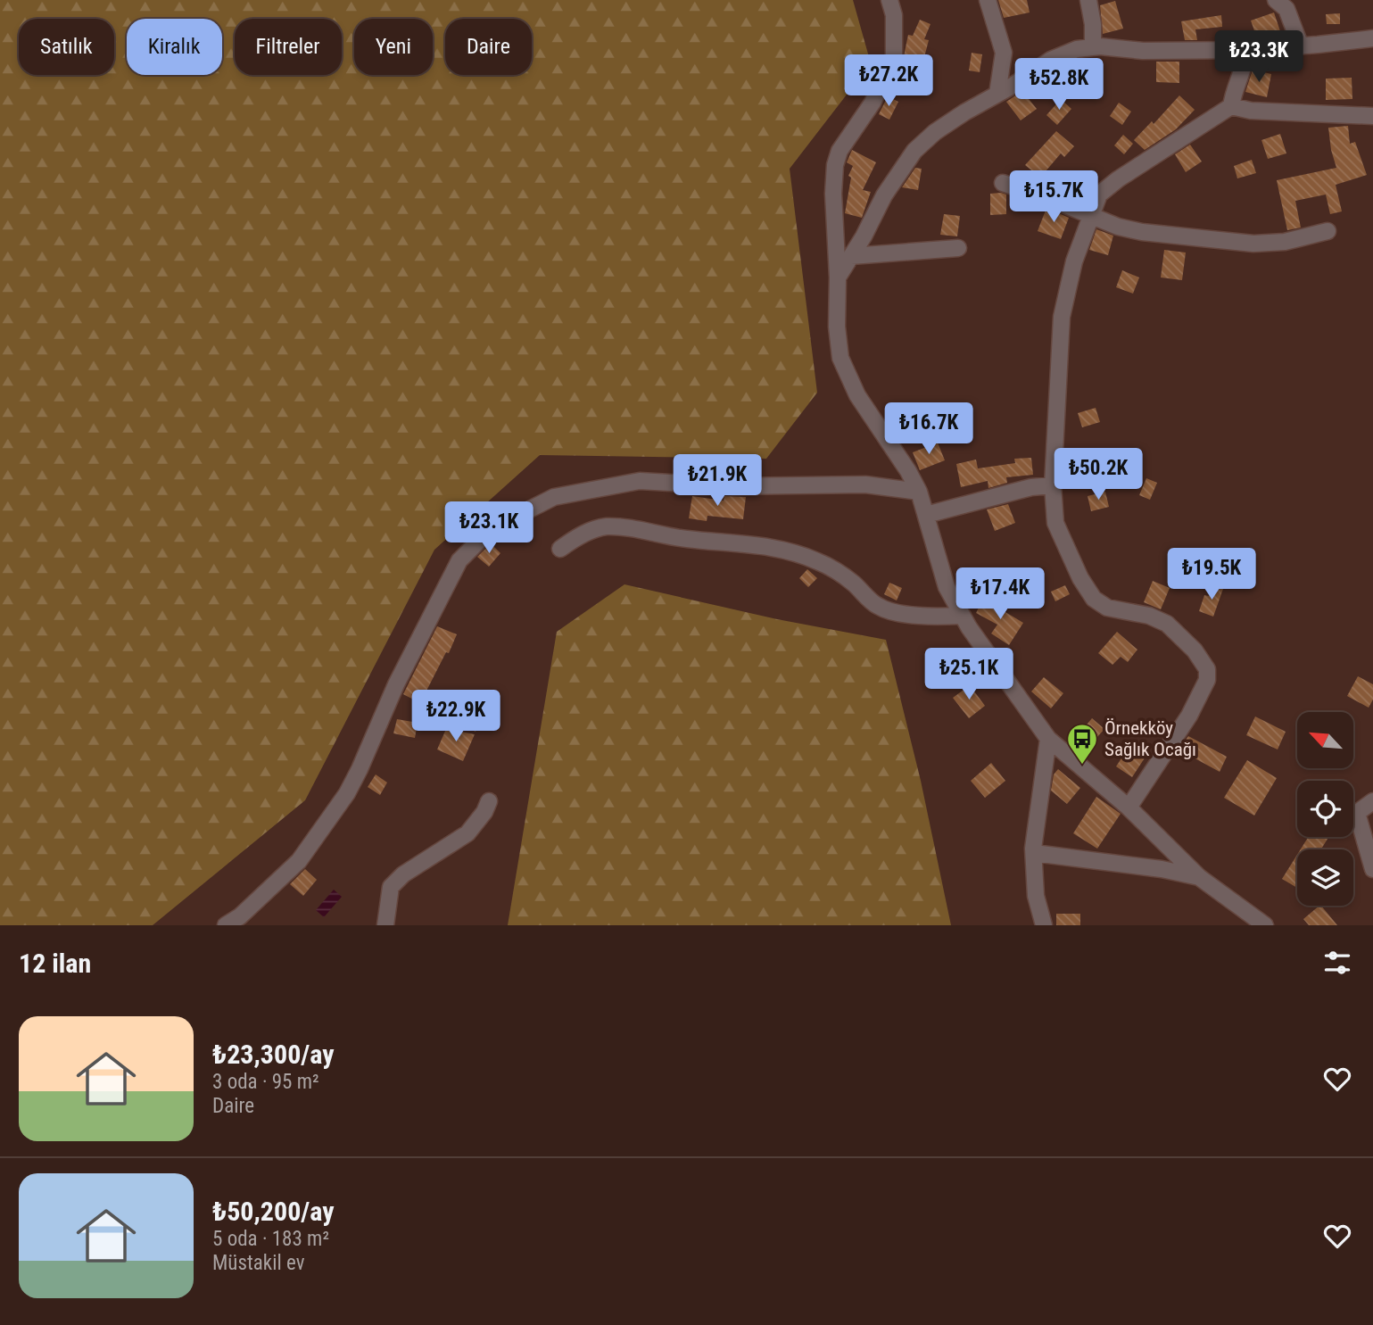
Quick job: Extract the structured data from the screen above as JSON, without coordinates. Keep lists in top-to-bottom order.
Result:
{
  "places": {
    "bus stop": ["Örnekköy Sağlık Ocağı"]
  },
  "north": "top left",
  "page": {
    "chip": [
      "Satılık",
      "Kiralık",
      "Filtreler",
      "Yeni",
      "Daire"
    ],
    "price": [
      "₺23.3K",
      "₺27.2K",
      "₺52.8K",
      "₺15.7K",
      "₺16.7K",
      "₺50.2K",
      "₺21.9K",
      "₺23.1K",
      "₺19.5K",
      "₺17.4K",
      "₺25.1K",
      "₺22.9K"
    ],
    "heading": "12 ilan",
    "list": [
      {
        "name": "₺23,300/ay",
        "note": "3 oda · 95 m² · Daire"
      },
      {
        "name": "₺50,200/ay",
        "note": "5 oda · 183 m² · Müstakil ev"
      }
    ]
  }
}
